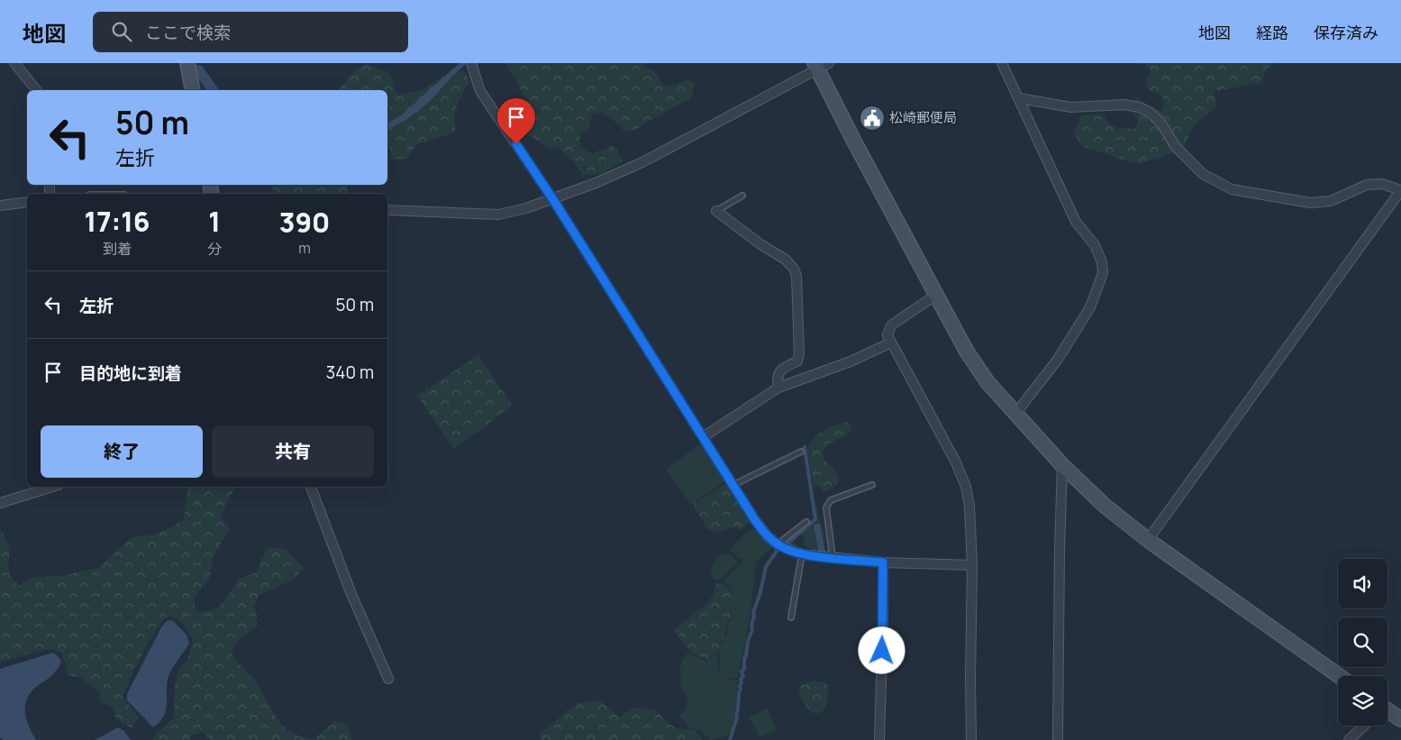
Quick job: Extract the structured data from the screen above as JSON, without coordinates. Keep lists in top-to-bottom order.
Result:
{
  "places": {
    "public building": ["松崎郵便局"]
  },
  "page": {
    "header": "地図",
    "search": "ここで検索",
    "nav": ["地図", "経路", "保存済み"],
    "turn": ["50 m", "左折"],
    "eta": [
      "17:16",
      "到着",
      "1",
      "分",
      "390",
      "m"
    ],
    "list": [
      {
        "name": "左折",
        "value": "50 m"
      },
      {
        "name": "目的地に到着",
        "value": "340 m"
      }
    ],
    "buttons": ["終了", "共有"]
  }
}
